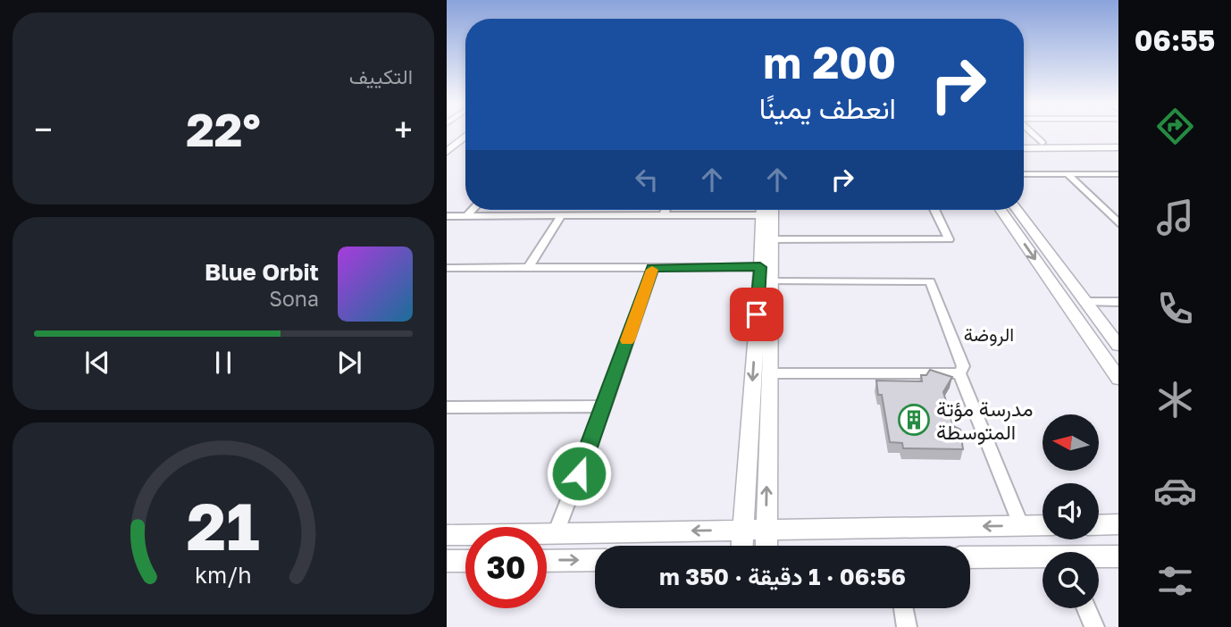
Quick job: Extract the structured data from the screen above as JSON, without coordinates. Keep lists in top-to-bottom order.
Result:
{
  "districts": ["الروضة"],
  "places": {
    "building": ["مدرسة مؤتة المتوسطة"]
  },
  "north": "left",
  "page": {
    "tabs": "06:55",
    "tile": "التكييف",
    "turn": ["200 m", "انعطف يمينًا"],
    "heat": ["−", "22°", "+"],
    "song": ["Blue Orbit", "Sona"],
    "limit": "30",
    "trip": "06:56 · 1 دقيقة · 350 m",
    "gauge": ["21", "km/h"]
  }
}
